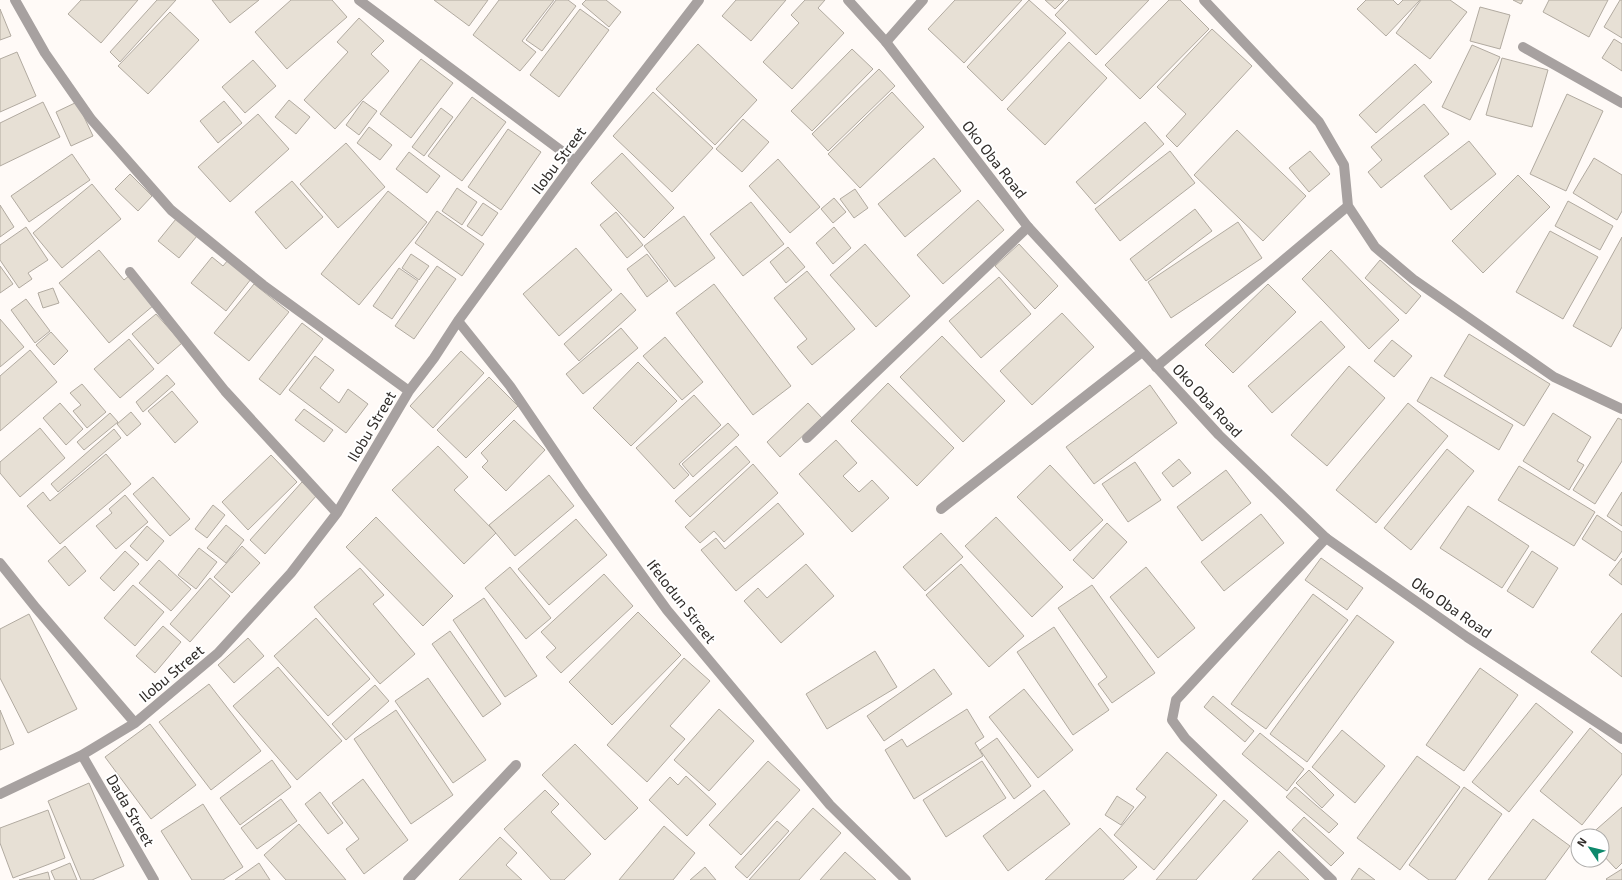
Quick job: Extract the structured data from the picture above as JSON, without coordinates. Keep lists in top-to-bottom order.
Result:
{
  "streets": {
    "street": [
      "Oko Oba Road",
      "Ilobu Street",
      "Ifelodun Street",
      "Dada Street"
    ]
  },
  "crossings": [
    ["Ilobu Street", "Ifelodun Street"],
    ["Ilobu Street", "Dada Street"]
  ],
  "north": "top left"
}
